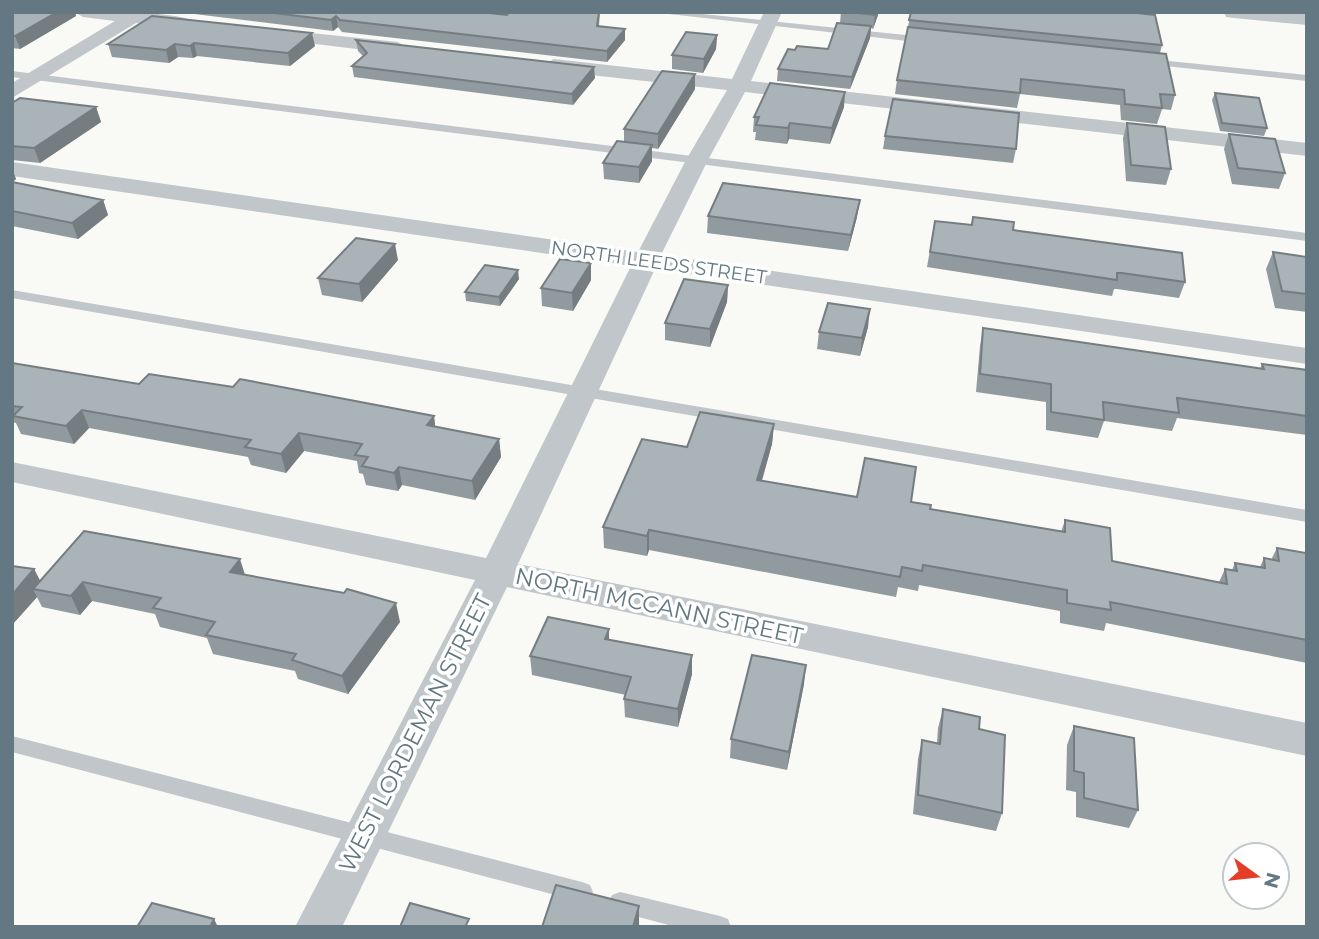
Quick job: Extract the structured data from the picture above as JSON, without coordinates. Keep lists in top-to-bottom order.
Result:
{
  "streets": {
    "street": ["NORTH LEEDS STREET", "NORTH MCCANN STREET", "WEST LORDEMAN STREET"]
  },
  "crossings": [
    ["NORTH LEEDS STREET", "WEST LORDEMAN STREET"],
    ["NORTH MCCANN STREET", "WEST LORDEMAN STREET"]
  ],
  "north": "right"
}
